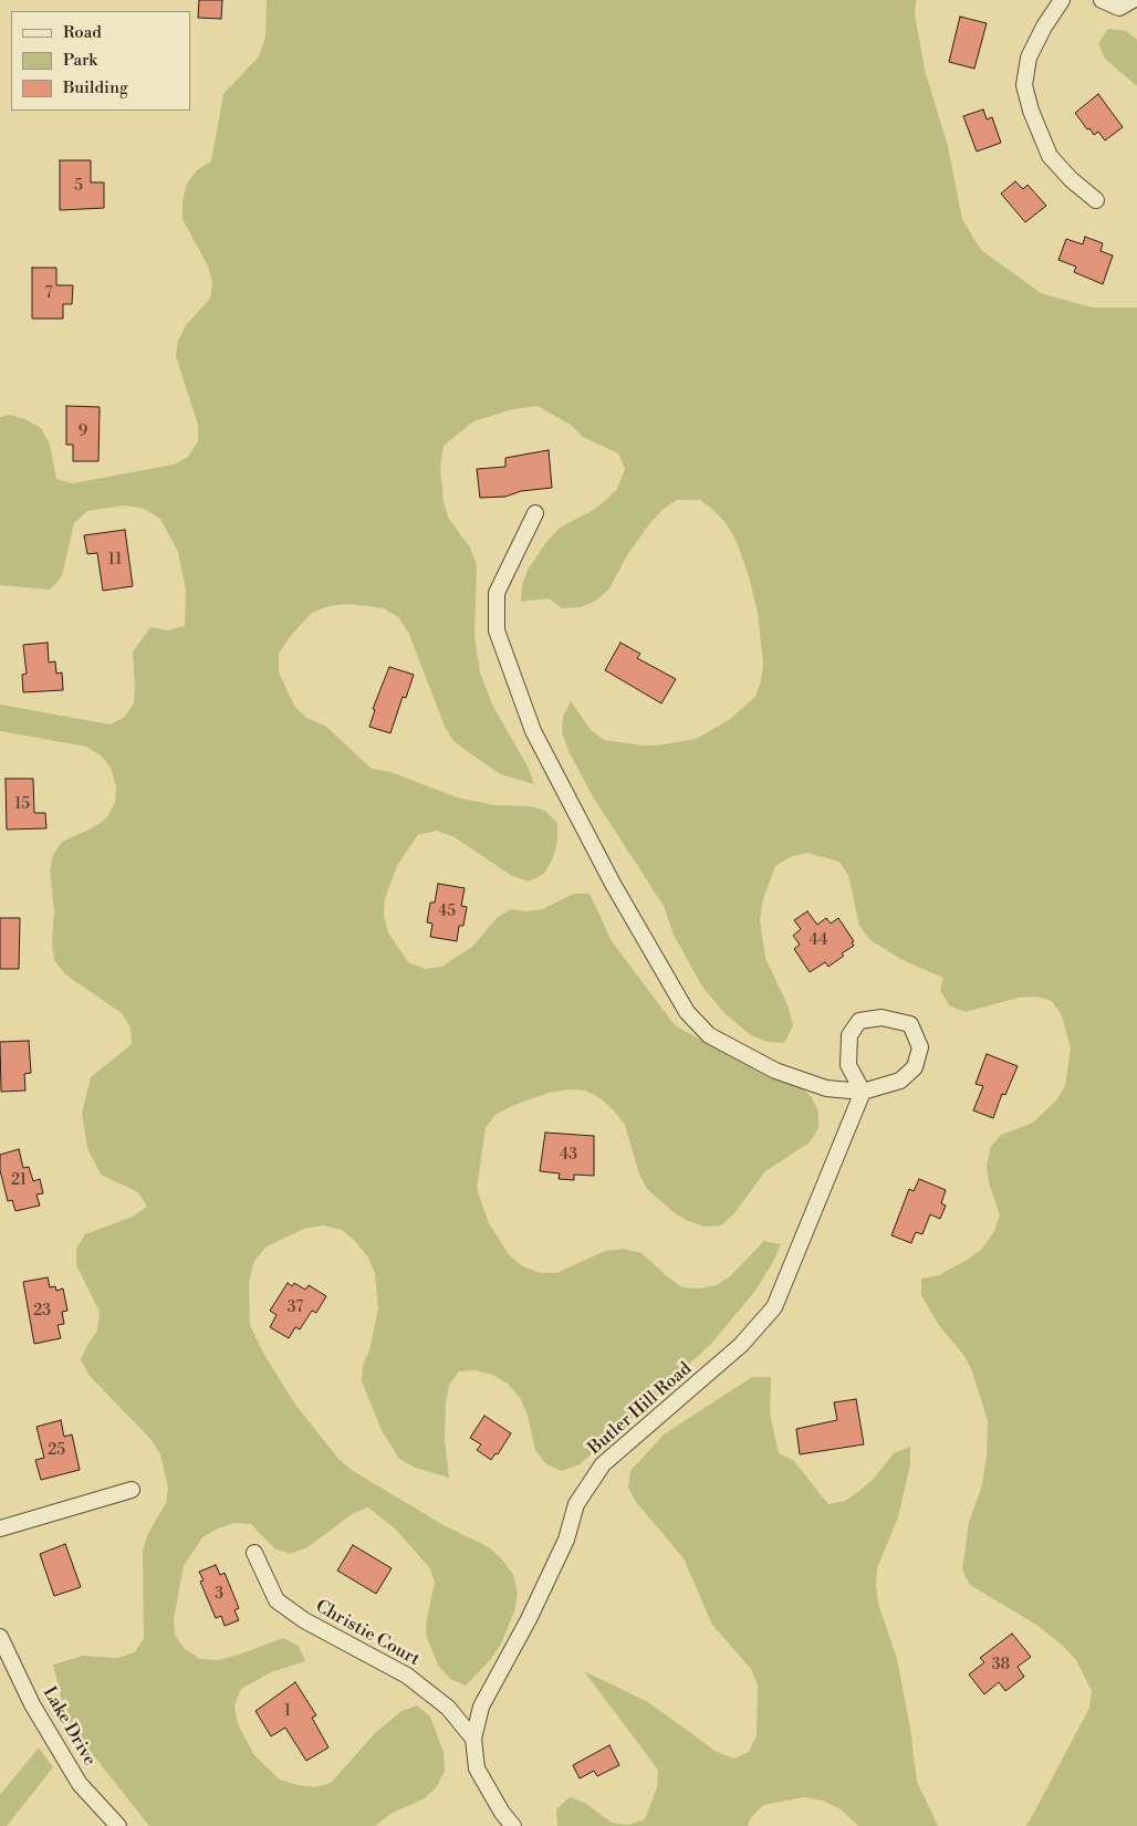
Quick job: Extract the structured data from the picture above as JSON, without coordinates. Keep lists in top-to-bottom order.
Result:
{
  "streets": {
    "street": ["Butler Hill Road", "Christie Court", "Lake Drive"]
  },
  "crossings": [
    ["Butler Hill Road", "Christie Court"]
  ],
  "house_numbers": [
    "5",
    "7",
    "9",
    "11",
    "15",
    "45",
    "44",
    "43",
    "21",
    "37",
    "23",
    "25",
    "3",
    "38",
    "1"
  ],
  "legend": ["Road", "Park", "Building"]
}
